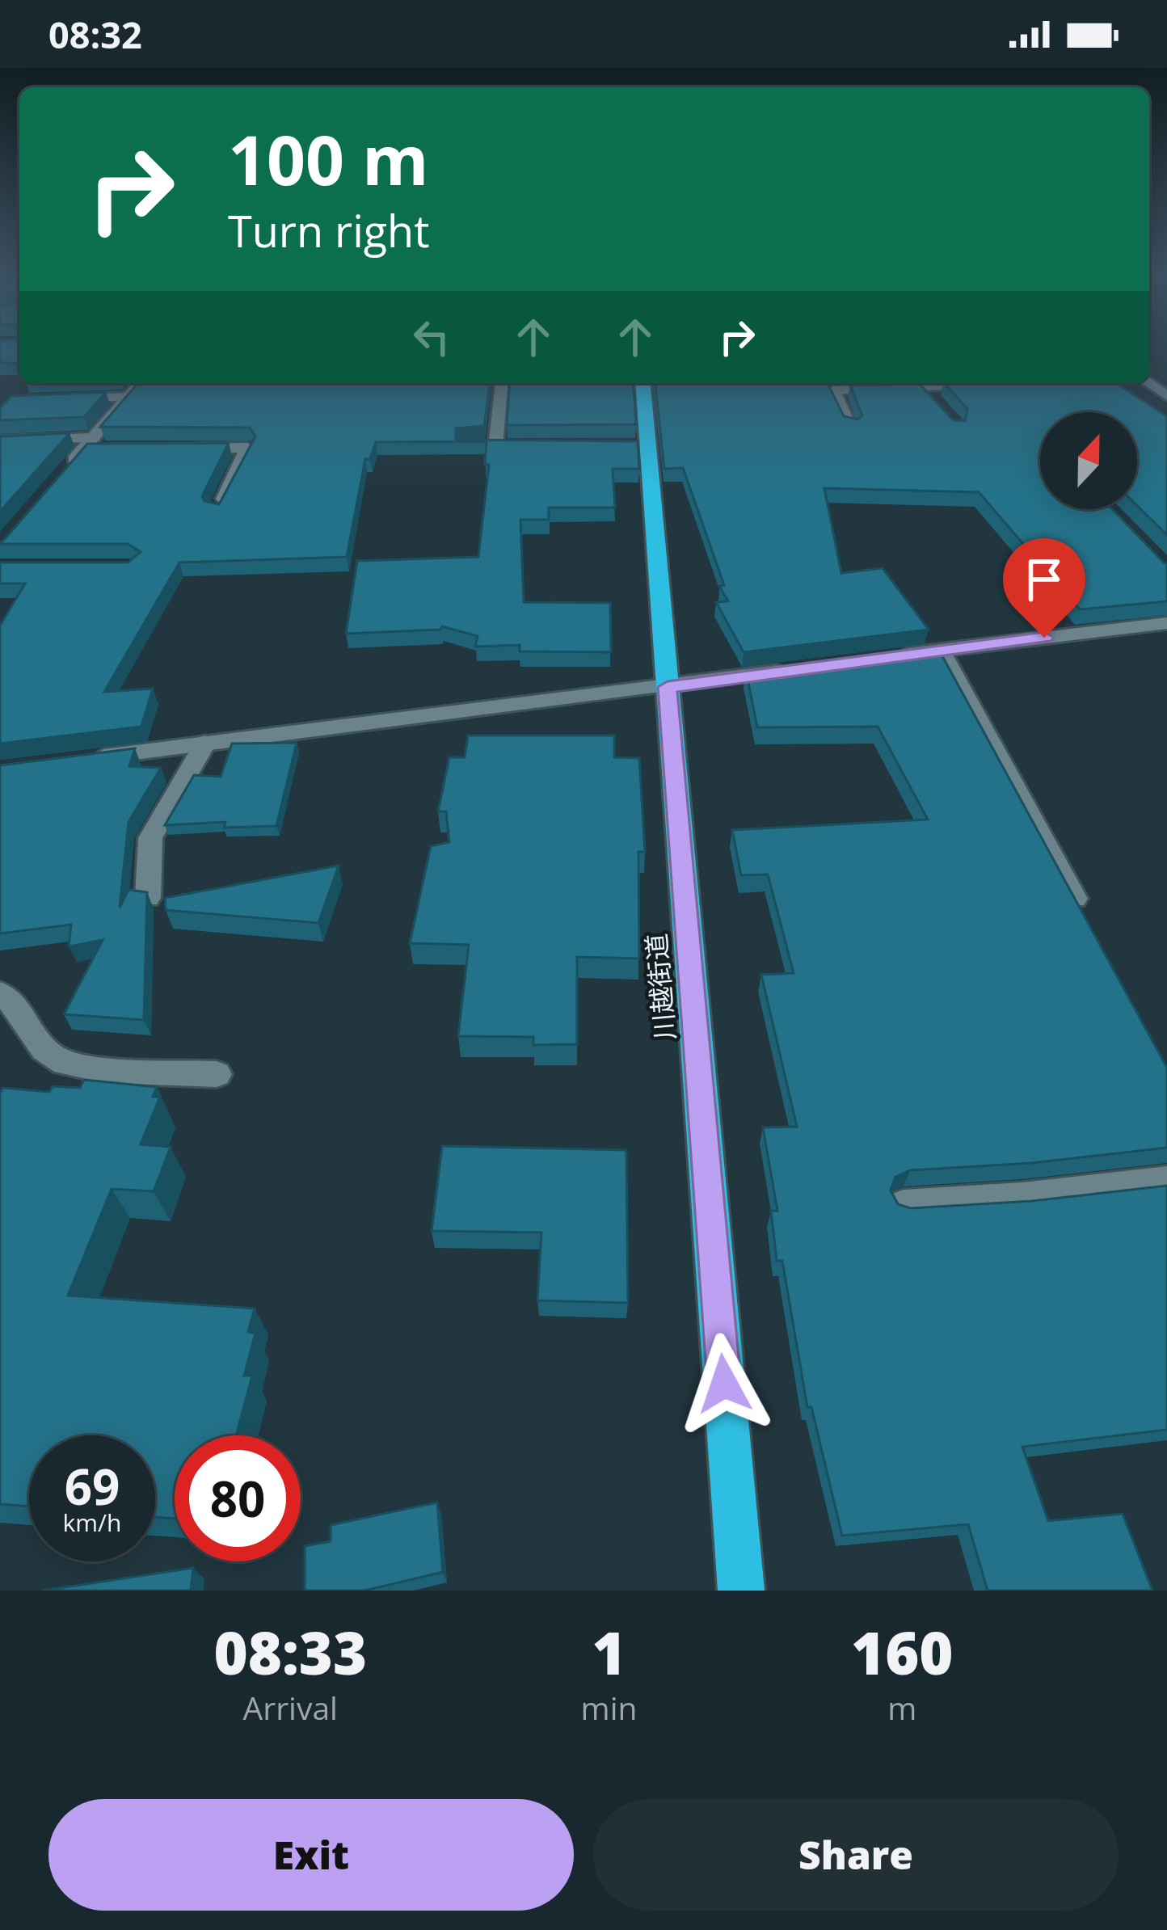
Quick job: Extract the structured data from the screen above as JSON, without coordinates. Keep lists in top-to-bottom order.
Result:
{
  "streets": {
    "highway": ["川越街道"]
  },
  "north": "top",
  "page": {
    "status": "08:32",
    "turn": ["100 m", "Turn right"],
    "speed": "69 km/h",
    "limit": "80",
    "eta": [
      "08:33",
      "Arrival",
      "1",
      "min",
      "160",
      "m"
    ],
    "buttons": ["Exit", "Share"]
  }
}
